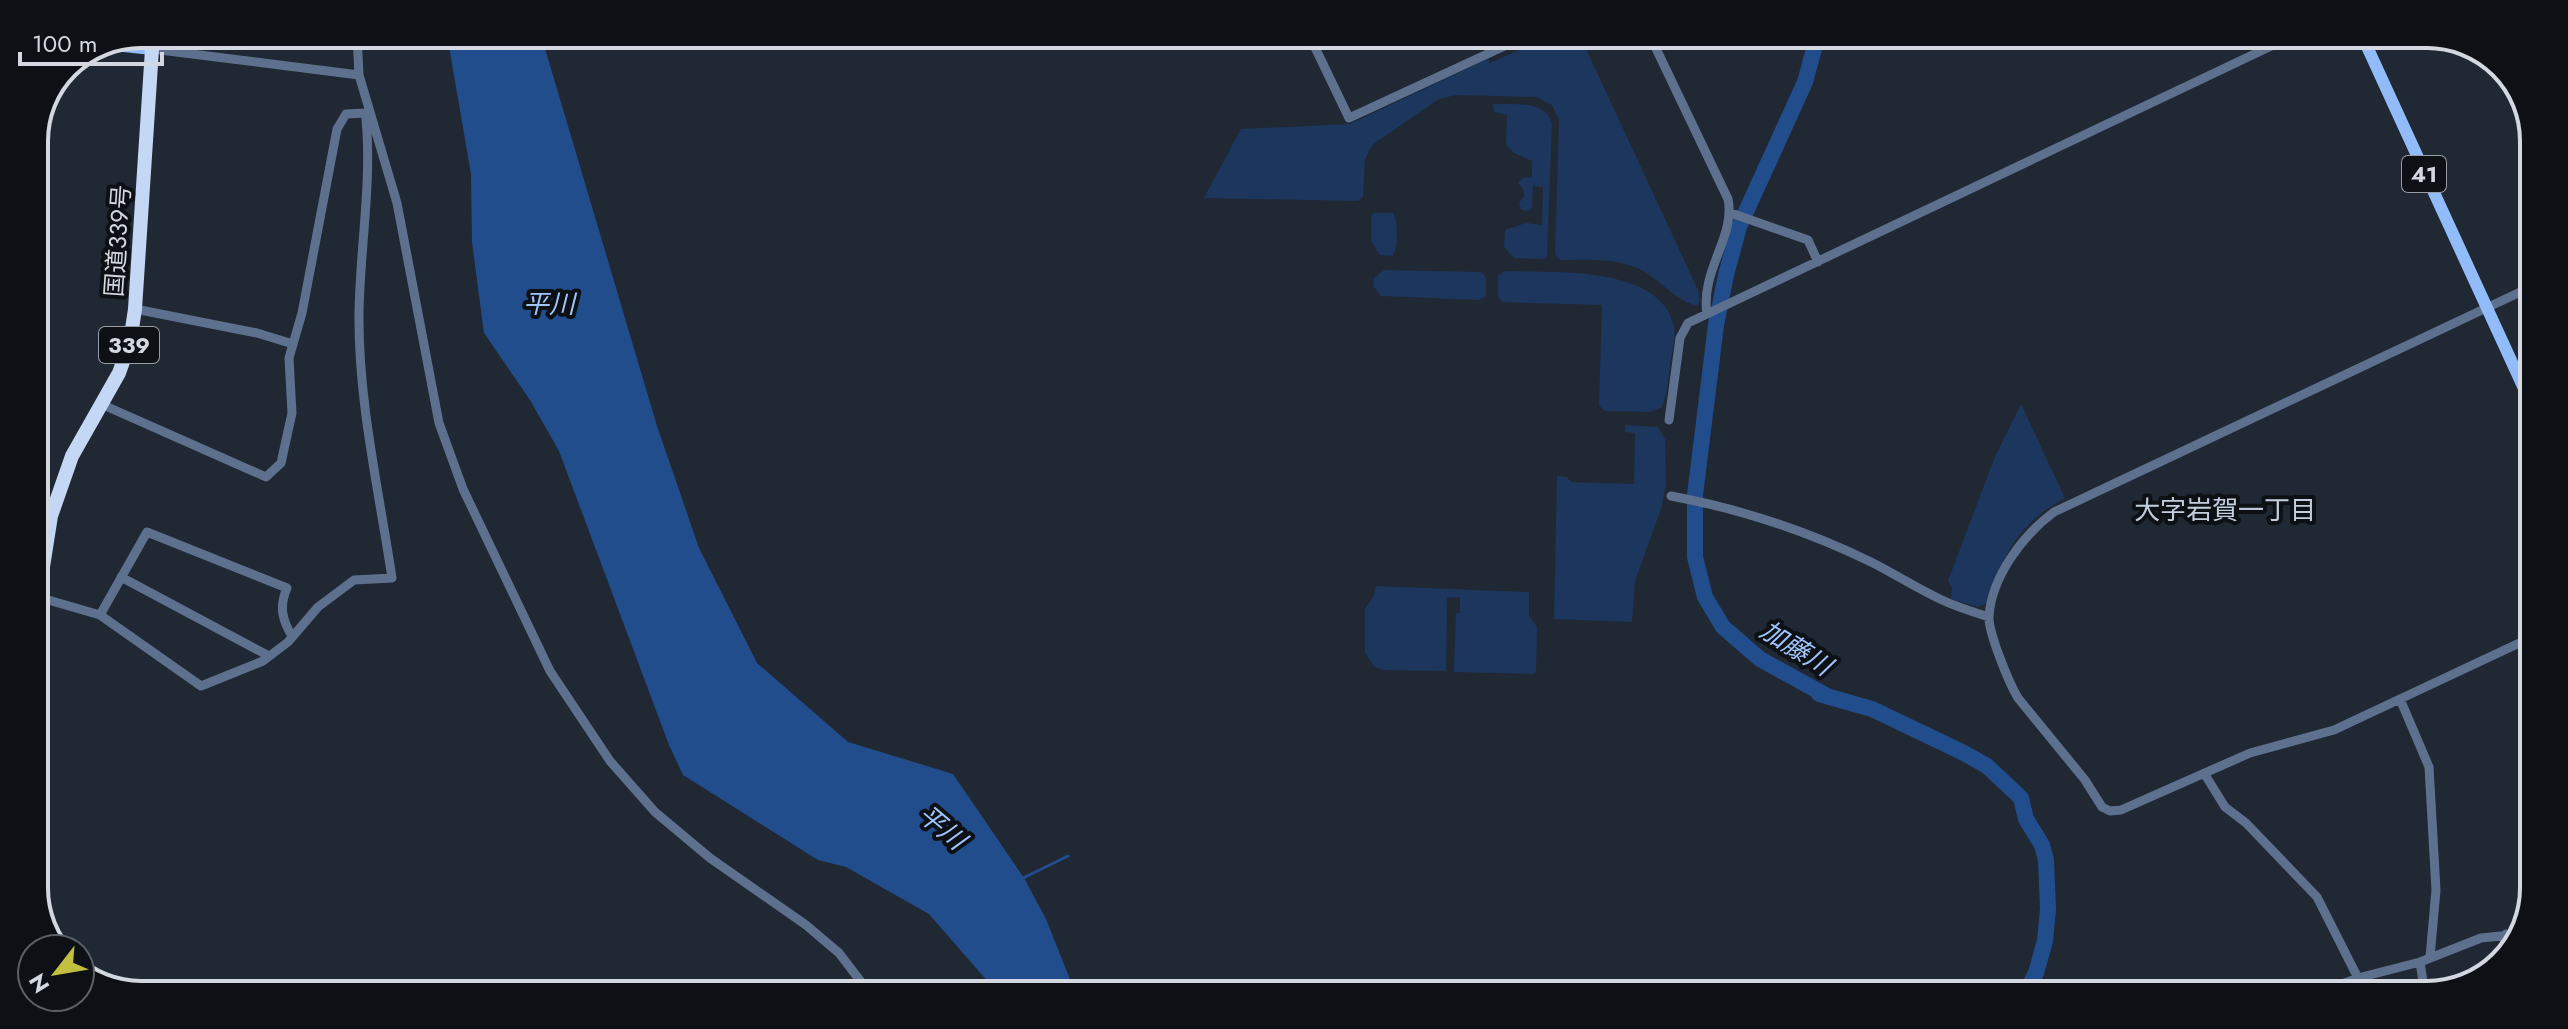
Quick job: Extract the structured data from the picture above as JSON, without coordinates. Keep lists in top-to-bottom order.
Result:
{
  "streets": {
    "highway": ["国道339号", "339"],
    "main road": ["41"]
  },
  "districts": ["大字岩賀一丁目"],
  "water": ["平川", "加藤川"],
  "scale_bar": "100 m",
  "north": "bottom left"
}
